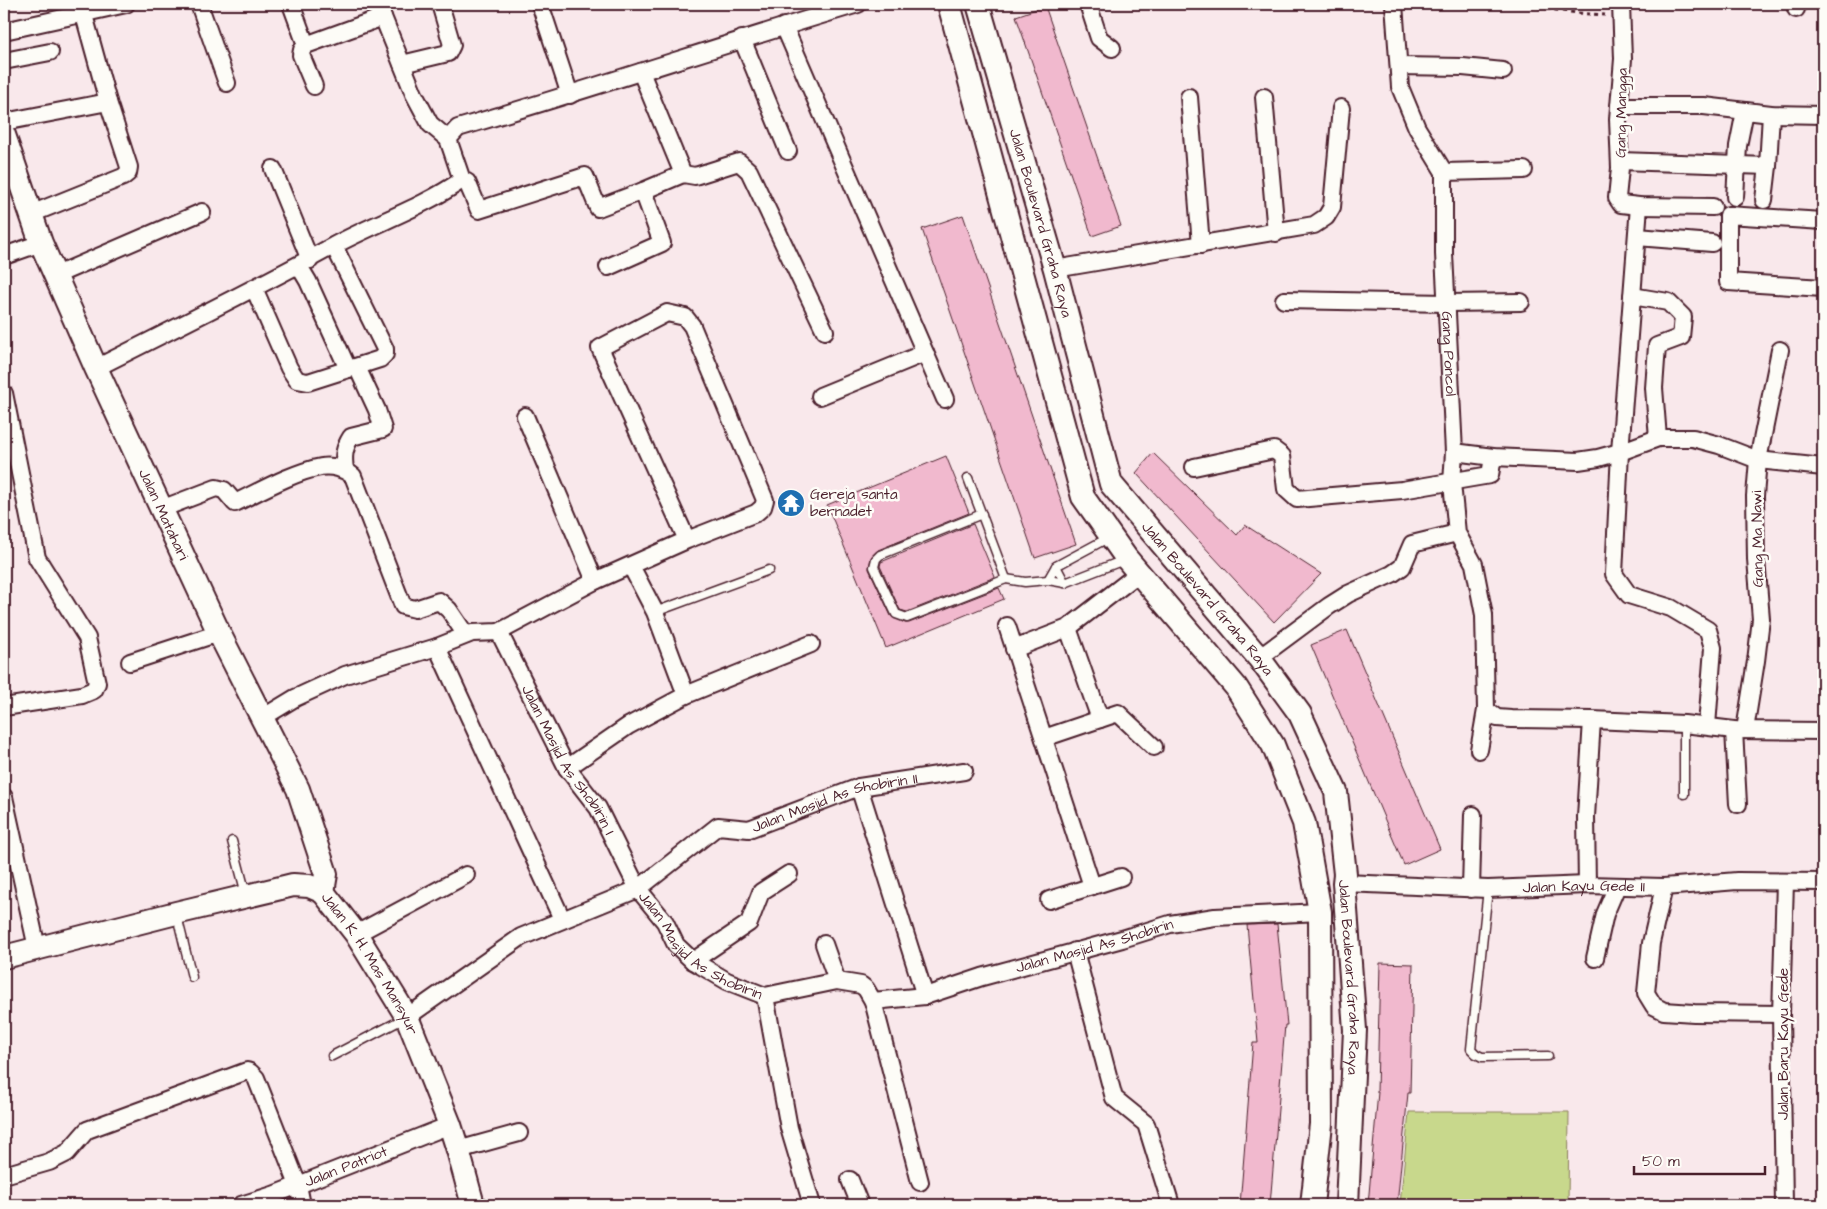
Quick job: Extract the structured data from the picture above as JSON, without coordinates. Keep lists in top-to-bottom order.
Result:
{
  "streets": {
    "main road": ["Jalan Boulevard Graha Raya", "Jalan Matahari", "Jalan K. H. Mas Mansyur"],
    "street": [
      "Gang Mangga",
      "Gang Poncol",
      "Gang Ma Nawi",
      "Jalan Masjid As Shobirin I",
      "Jalan Masjid As Shobirin II",
      "Jalan Kayu Gede II",
      "Jalan Masjid As Shobirin",
      "Jalan Baru Kayu Gede",
      "Jalan Patriot"
    ]
  },
  "crossings": [
    ["Jalan Boulevard Graha Raya", "Jalan Kayu Gede II"],
    ["Jalan Boulevard Graha Raya", "Jalan Masjid As Shobirin"],
    ["Jalan Matahari", "Jalan K. H. Mas Mansyur"],
    ["Jalan Masjid As Shobirin I", "Jalan Masjid As Shobirin II"],
    ["Jalan Masjid As Shobirin I", "Jalan Masjid As Shobirin"],
    ["Jalan Masjid As Shobirin II", "Jalan Masjid As Shobirin"],
    ["Jalan Kayu Gede II", "Jalan Baru Kayu Gede"],
    ["Jalan Masjid As Shobirin", "Jalan K. H. Mas Mansyur"],
    ["Jalan K. H. Mas Mansyur", "Jalan Patriot"]
  ],
  "places": {
    "temple": ["Gereja santa bernadet"]
  },
  "scale_bar": "50 m"
}
